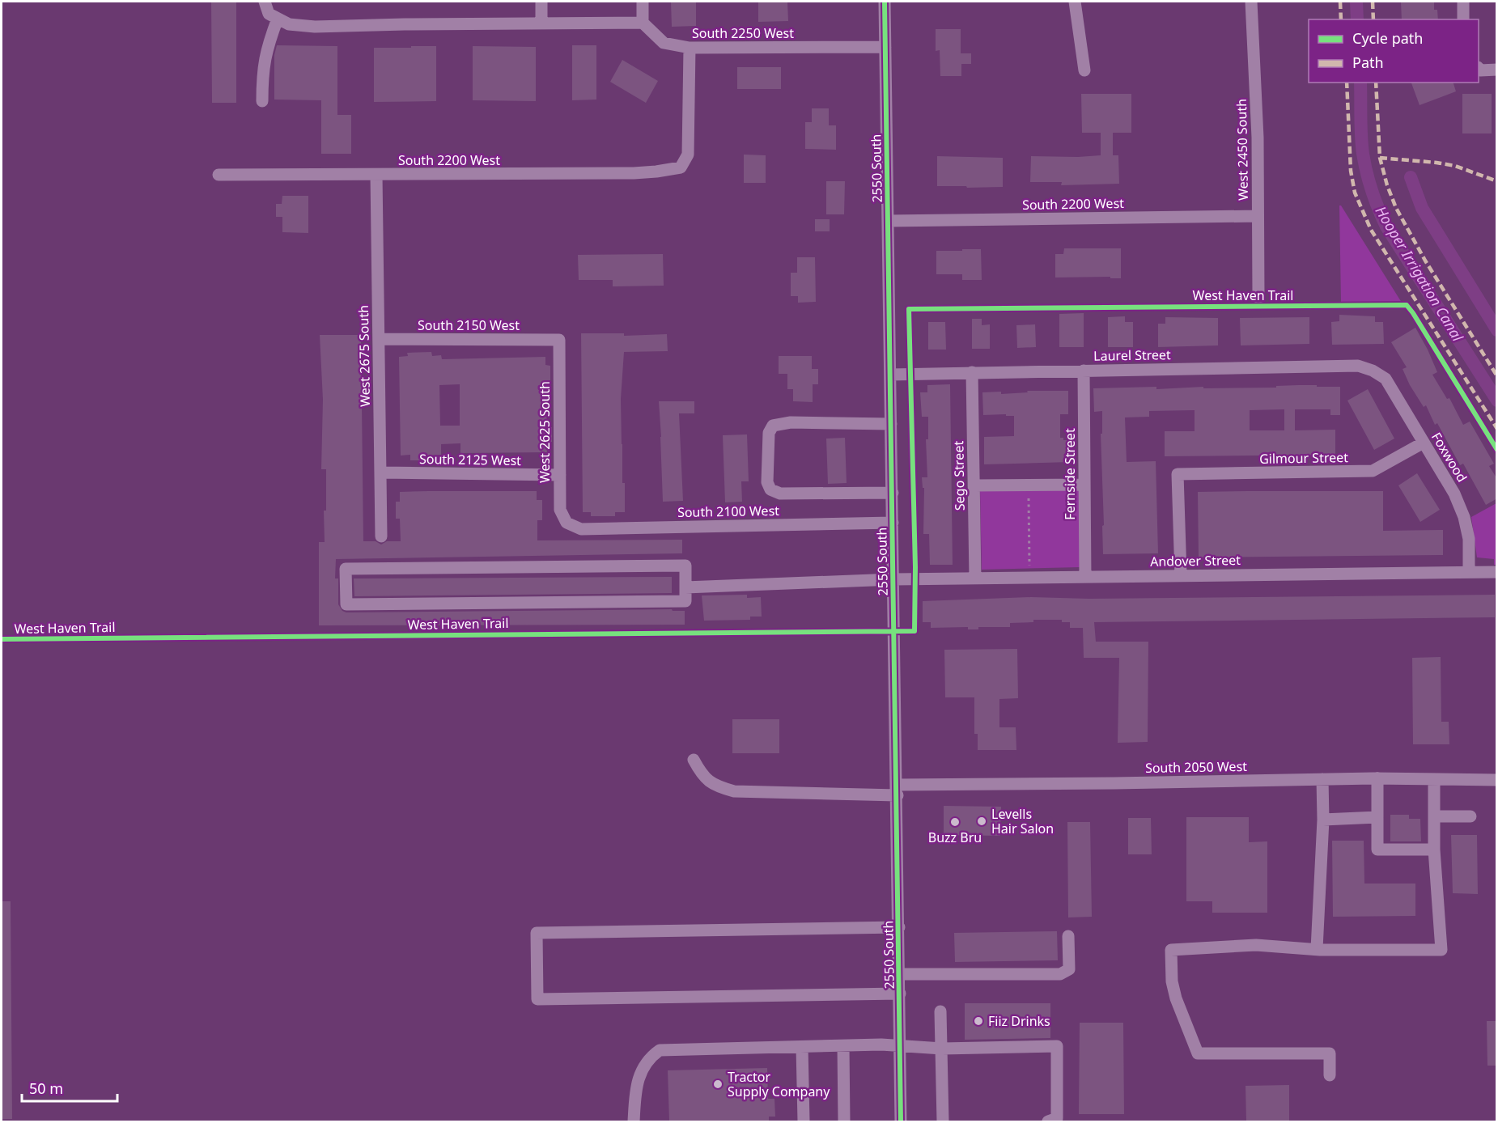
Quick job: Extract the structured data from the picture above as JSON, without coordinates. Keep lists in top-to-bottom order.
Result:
{
  "streets": {
    "street": [
      "South 2250 West",
      "West 2450 South",
      "South 2200 West",
      "2550 South",
      "South 2150 West",
      "Laurel Street",
      "West 2675 South",
      "West 2625 South",
      "Foxwood",
      "Gilmour Street",
      "South 2125 West",
      "Fernside Street",
      "Sego Street",
      "South 2100 West",
      "Andover Street",
      "South 2050 West"
    ],
    "cycle path": ["West Haven Trail"]
  },
  "crossings": [
    ["South 2250 West", "South 2200 West"],
    ["South 2250 West", "2550 South"],
    ["West 2450 South", "South 2200 West"],
    ["South 2200 West", "2550 South"],
    ["South 2200 West", "West 2675 South"],
    ["2550 South", "Laurel Street"],
    ["2550 South", "South 2100 West"],
    ["2550 South", "Andover Street"],
    ["2550 South", "South 2050 West"],
    ["South 2150 West", "West 2675 South"],
    ["South 2150 West", "West 2625 South"],
    ["Laurel Street", "Foxwood"],
    ["Laurel Street", "Fernside Street"],
    ["Laurel Street", "Sego Street"],
    ["West 2675 South", "South 2125 West"],
    ["West 2625 South", "South 2125 West"],
    ["West 2625 South", "South 2100 West"],
    ["Foxwood", "Gilmour Street"],
    ["Foxwood", "Andover Street"],
    ["Gilmour Street", "Andover Street"],
    ["Fernside Street", "Andover Street"],
    ["Sego Street", "Andover Street"]
  ],
  "water": ["Hooper Irrigation Canal"],
  "places": [
    "Levells Hair Salon",
    "Buzz Bru",
    "Fiiz Drinks",
    "Tractor Supply Company"
  ],
  "legend": ["Cycle path", "Path"],
  "scale_bar": "50 m"
}
